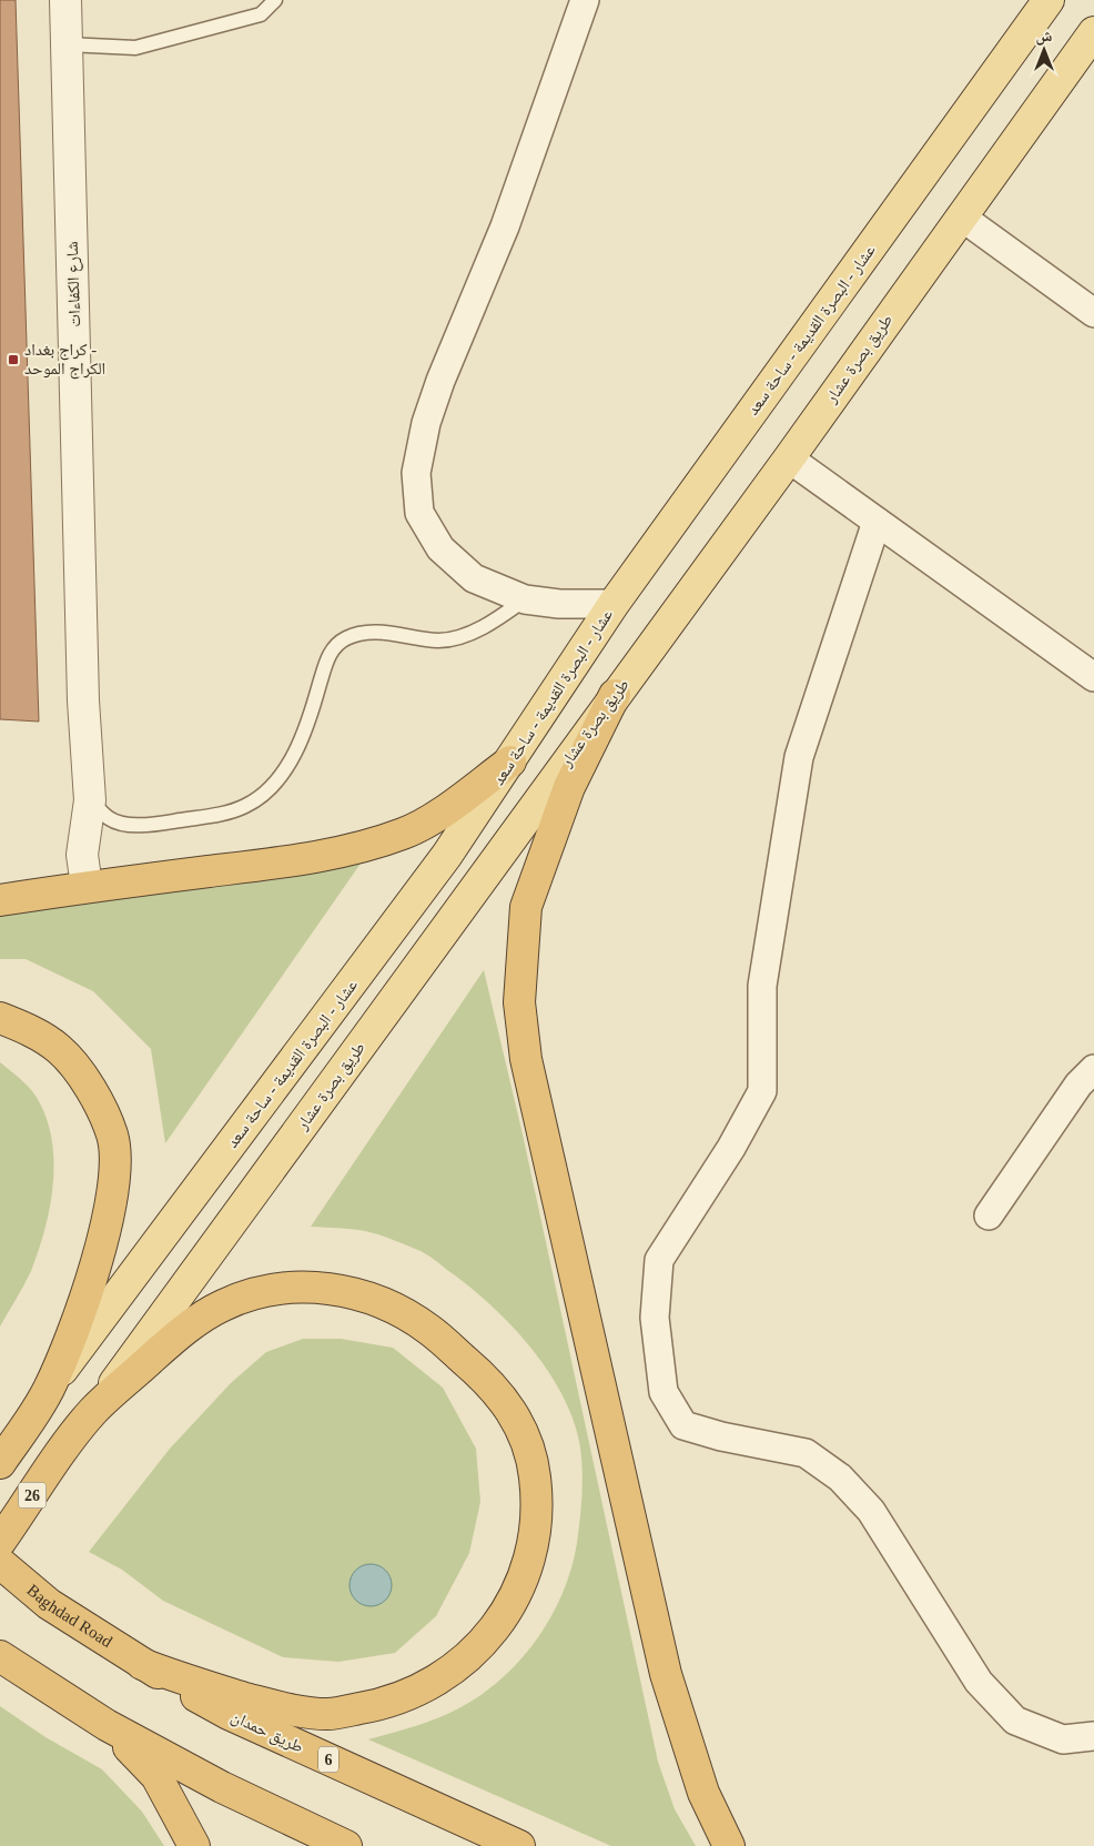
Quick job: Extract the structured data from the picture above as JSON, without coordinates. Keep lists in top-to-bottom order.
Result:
{
  "streets": {
    "highway": [
      "26",
      "Baghdad Road",
      "طريق حمدان",
      "6"
    ],
    "main road": ["عشار - البصرة القديمة - ساحة سعد", "طريق بصرة عشار"],
    "street": ["شارع الكفاءات"]
  },
  "crossings": [
    ["طريق بصرة عشار", "26"],
    ["Baghdad Road", "طريق حمدان"]
  ],
  "places": {
    "transit": ["كراج بغداد - الكراج الموحد"]
  },
  "north": "top"
}
